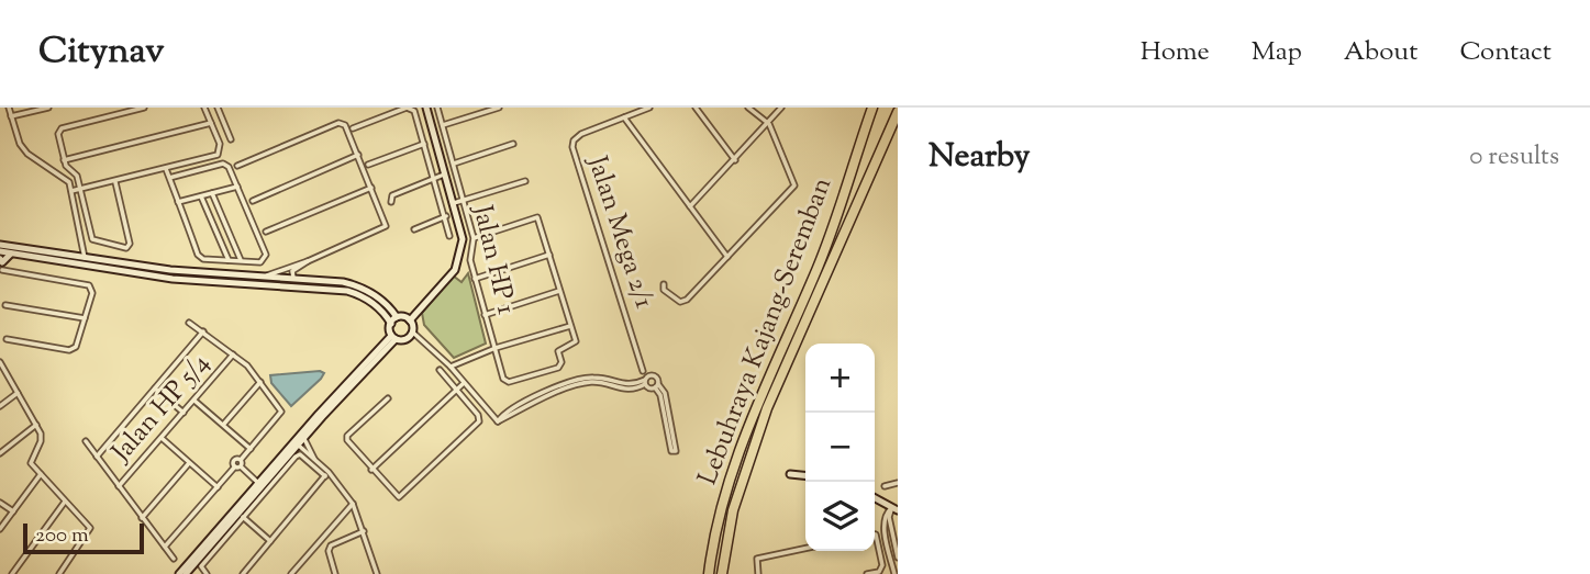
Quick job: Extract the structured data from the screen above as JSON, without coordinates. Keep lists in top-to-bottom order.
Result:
{
  "streets": {
    "highway": ["Lebuhraya Kajang-Seremban"],
    "street": ["Jalan Mega 2/1", "Jalan HP 1", "Jalan HP 5/4"]
  },
  "scale_bar": "200 m",
  "page": {
    "header": "Citynav",
    "nav": [
      "Home",
      "Map",
      "About",
      "Contact"
    ],
    "heading": ["Nearby", "0 results"],
    "map_buttons": ["+", "−"],
    "scale": "200 m"
  }
}
